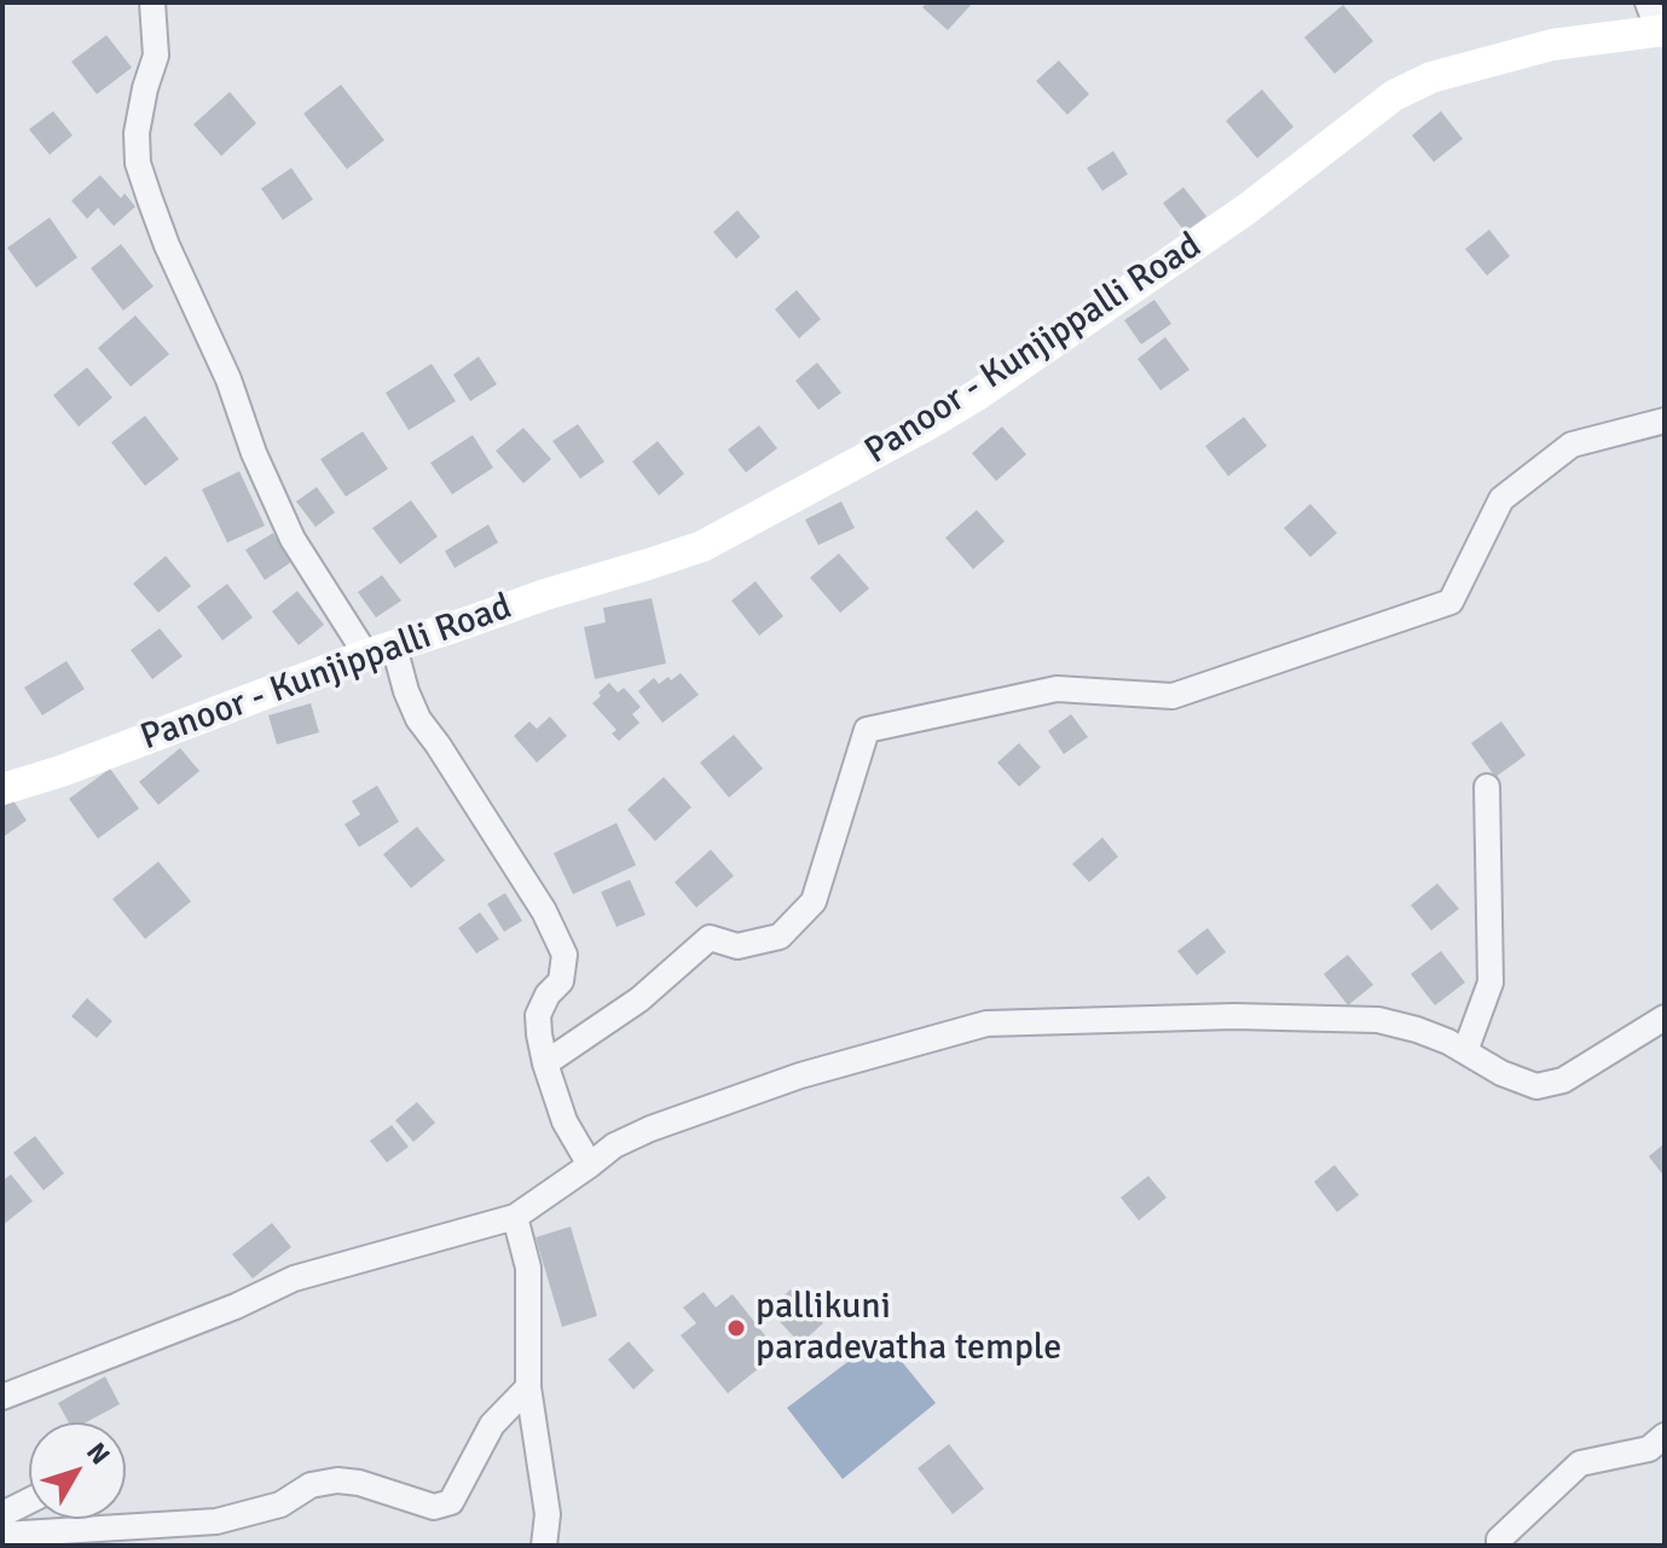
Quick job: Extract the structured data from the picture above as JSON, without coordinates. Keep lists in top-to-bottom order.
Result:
{
  "streets": {
    "main road": ["Panoor - Kunjippalli Road"]
  },
  "places": ["pallikuni paradevatha temple"],
  "north": "top right"
}
